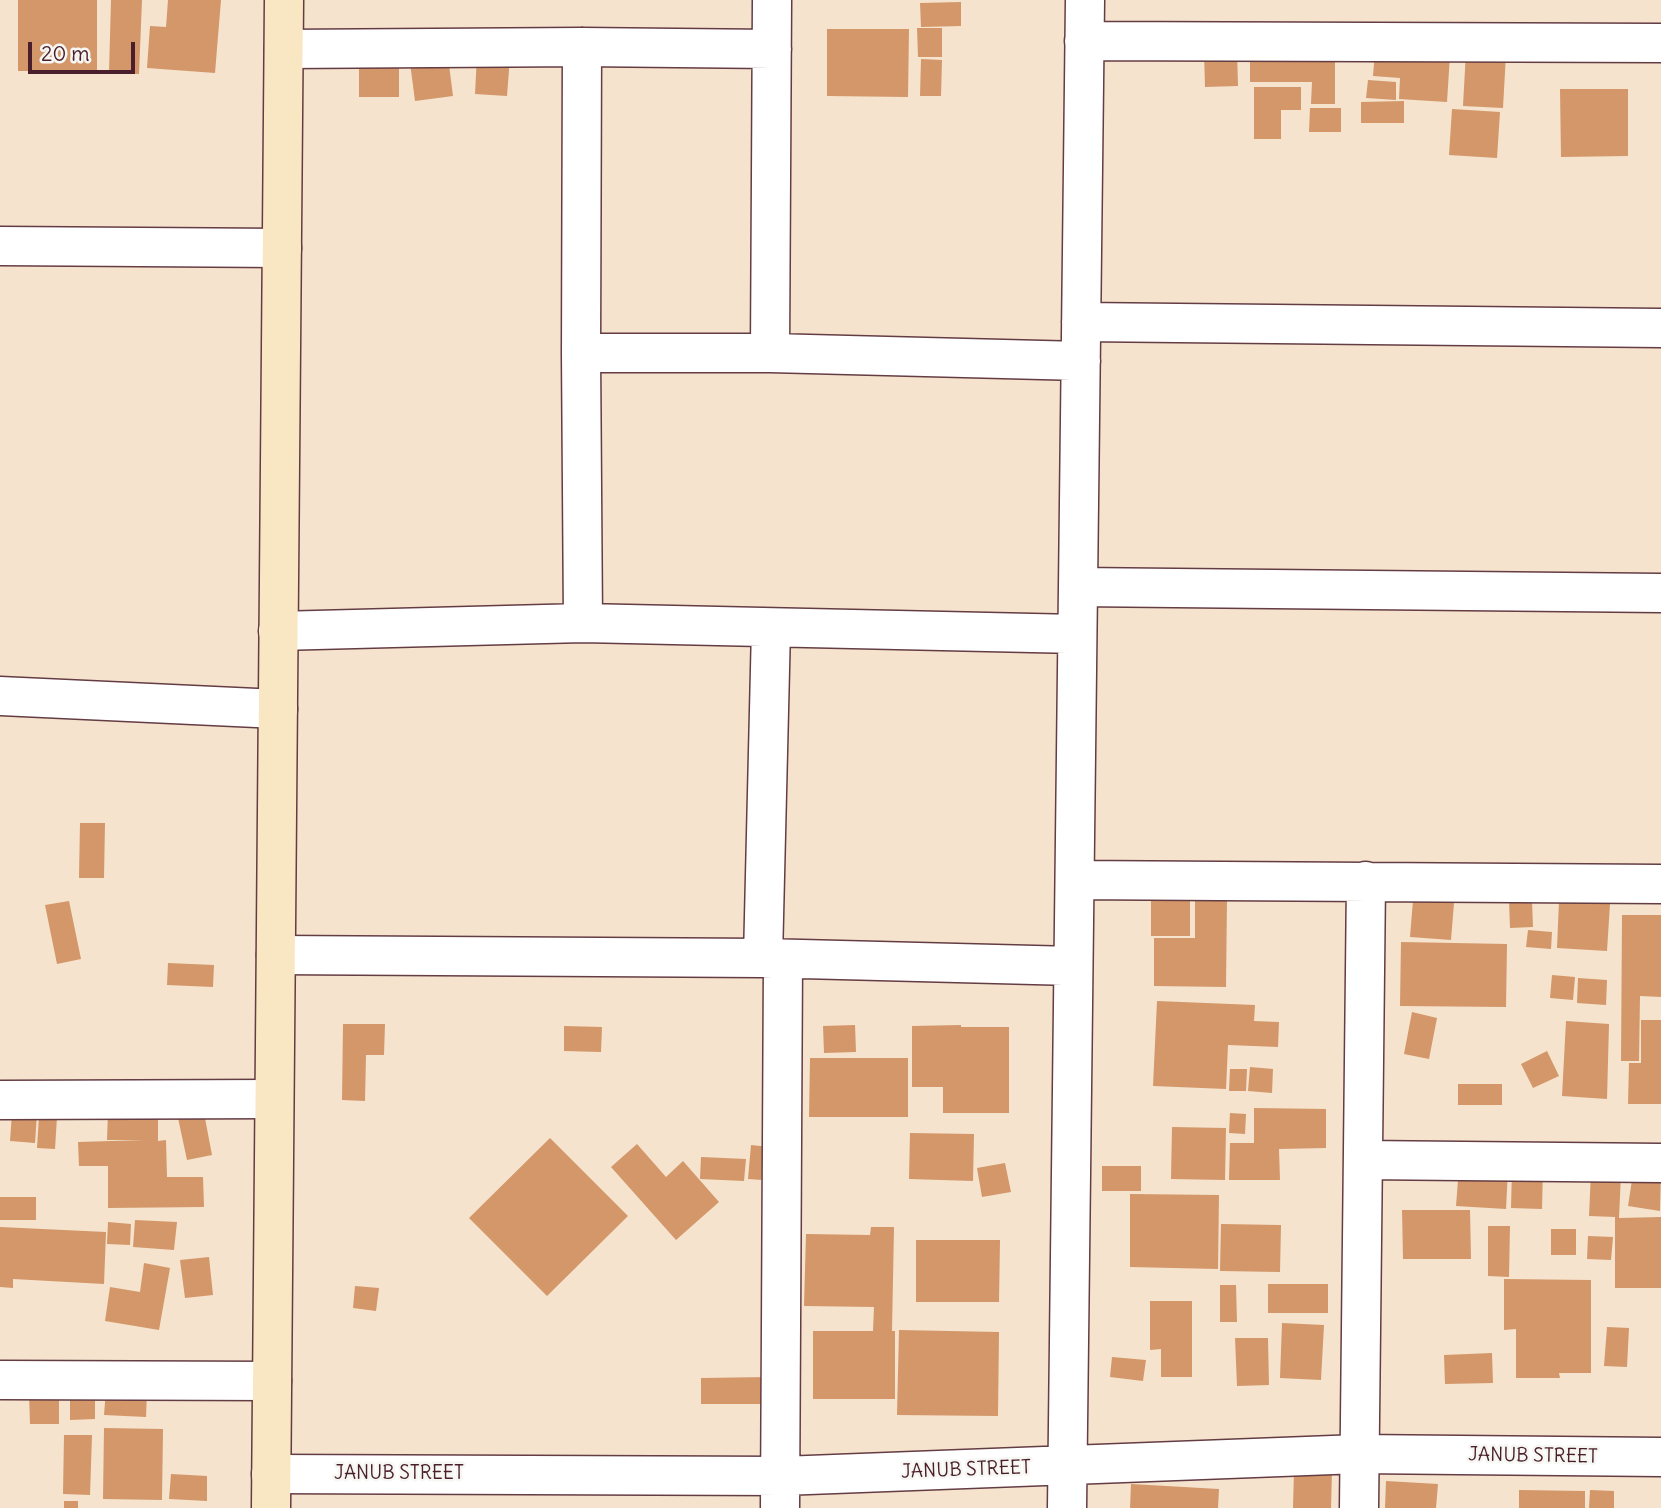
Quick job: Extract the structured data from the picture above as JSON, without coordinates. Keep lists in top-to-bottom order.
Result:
{
  "streets": {
    "street": ["JANUB STREET"]
  },
  "scale_bar": "20 m"
}
